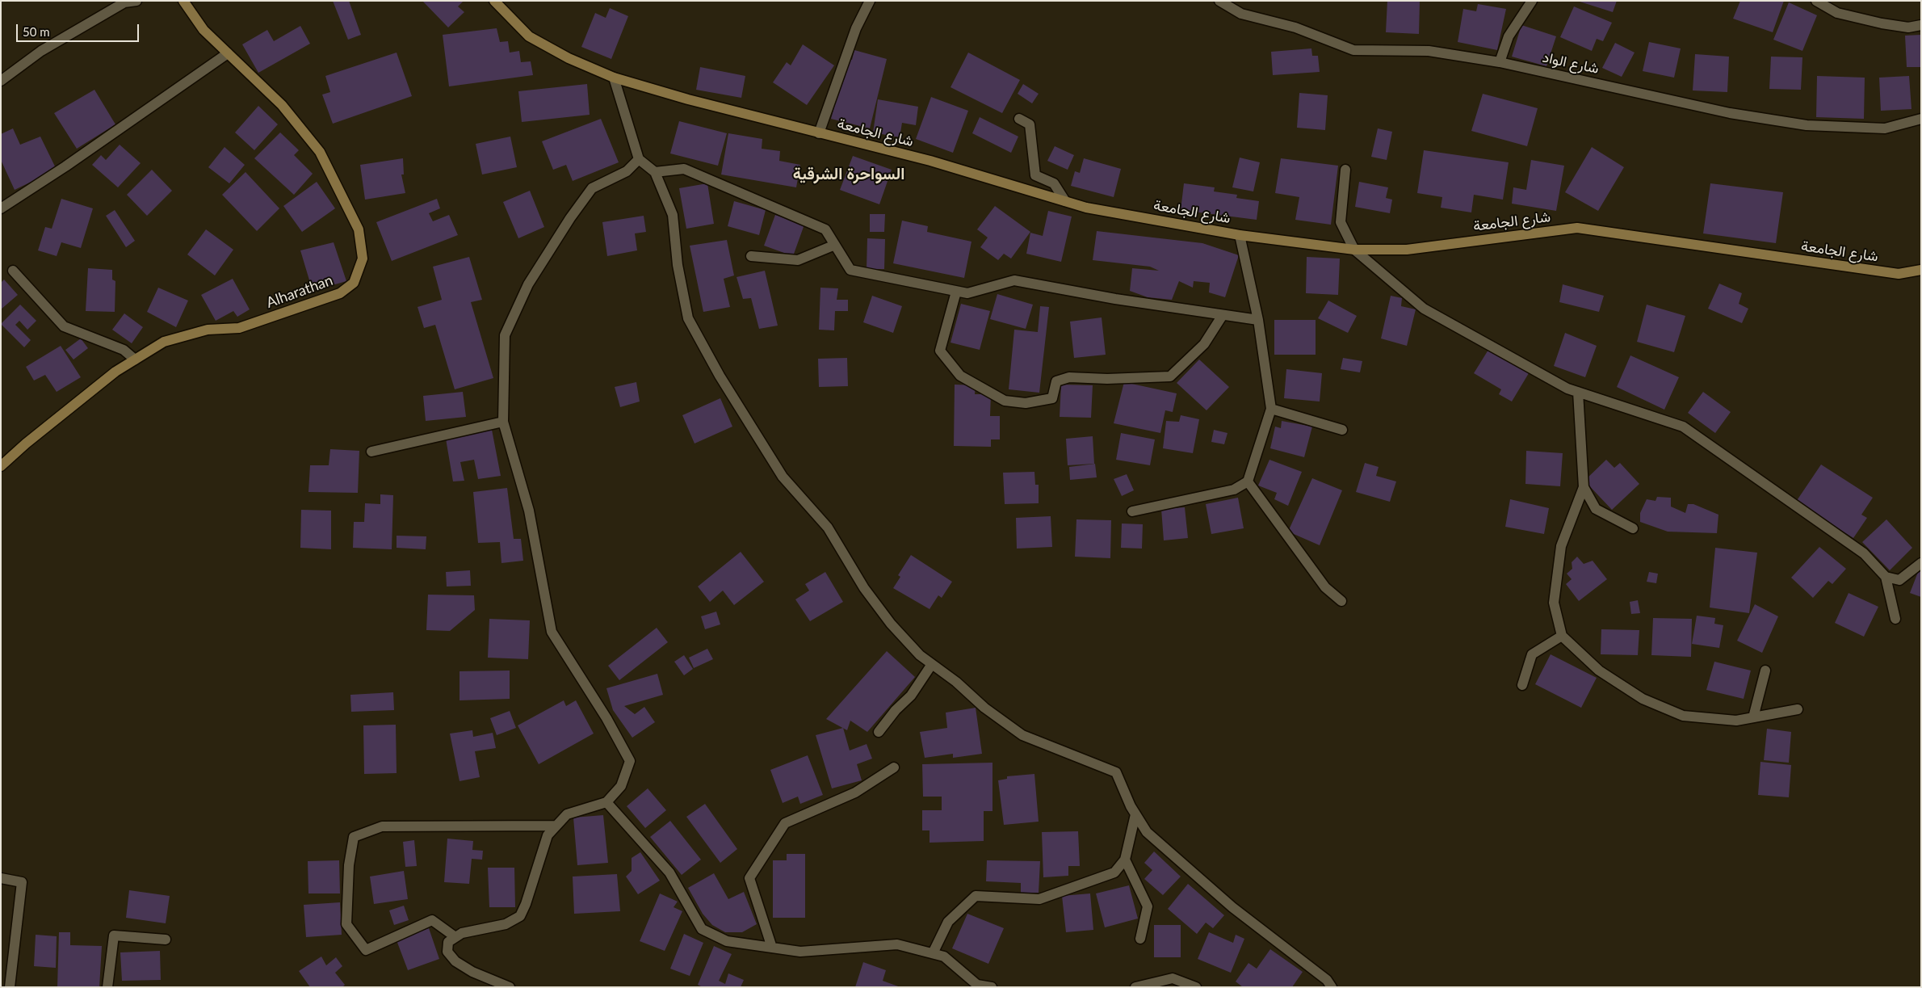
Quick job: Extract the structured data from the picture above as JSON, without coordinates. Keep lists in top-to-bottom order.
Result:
{
  "streets": {
    "main road": ["شارع الجامعة", "Alharathan"],
    "street": ["شارع الواد"]
  },
  "districts": ["السواحرة الشرقية"],
  "scale_bar": "50 m"
}
